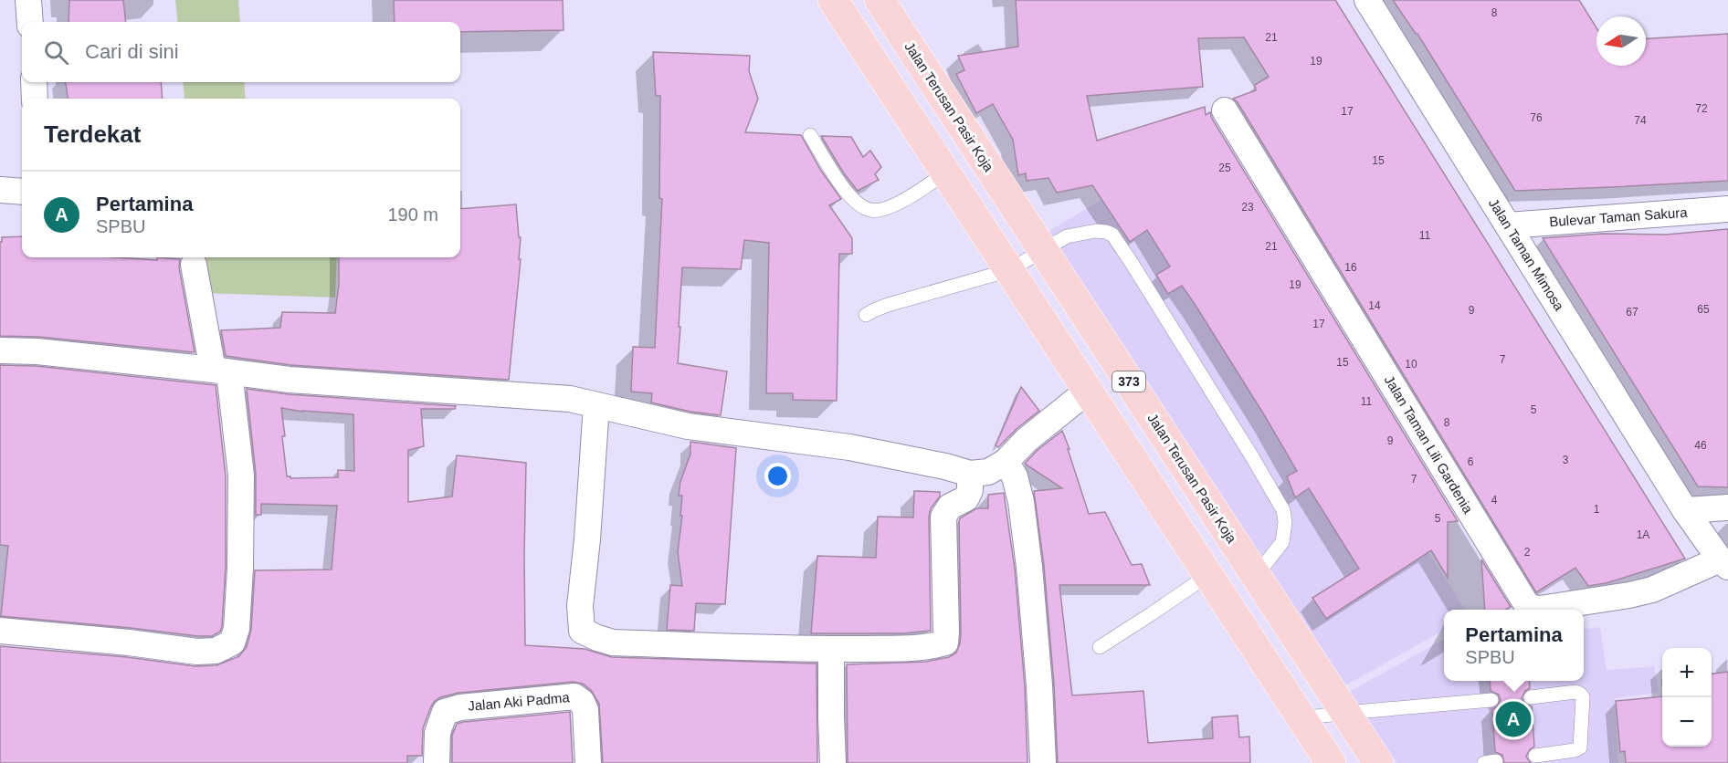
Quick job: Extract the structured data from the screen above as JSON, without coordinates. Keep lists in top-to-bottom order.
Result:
{
  "streets": {
    "main road": ["Jalan Terusan Pasir Koja", "373"],
    "street": [
      "Bulevar Taman Sakura",
      "Jalan Taman Mimosa",
      "Jalan Taman Lili Gardenia",
      "Jalan Aki Padma"
    ]
  },
  "crossings": [
    ["Bulevar Taman Sakura", "Jalan Taman Mimosa"],
    ["Jalan Taman Mimosa", "Jalan Taman Lili Gardenia"]
  ],
  "house_numbers": [
    "8",
    "21",
    "19",
    "72",
    "17",
    "76",
    "74",
    "15",
    "25",
    "23",
    "11",
    "21",
    "16",
    "19",
    "14",
    "65",
    "9",
    "67",
    "17",
    "7",
    "15",
    "10",
    "11",
    "5",
    "8",
    "9",
    "46",
    "3",
    "6",
    "7",
    "4",
    "1",
    "5",
    "1A",
    "2"
  ],
  "north": "left",
  "page": {
    "search": "Cari di sini",
    "heading": "Terdekat",
    "list": [
      {
        "mark": "A",
        "name": "Pertamina",
        "note": "SPBU",
        "value": "190 m"
      }
    ],
    "popup": ["Pertamina", "SPBU"],
    "map_buttons": ["+", "−"],
    "pins": "A"
  }
}
